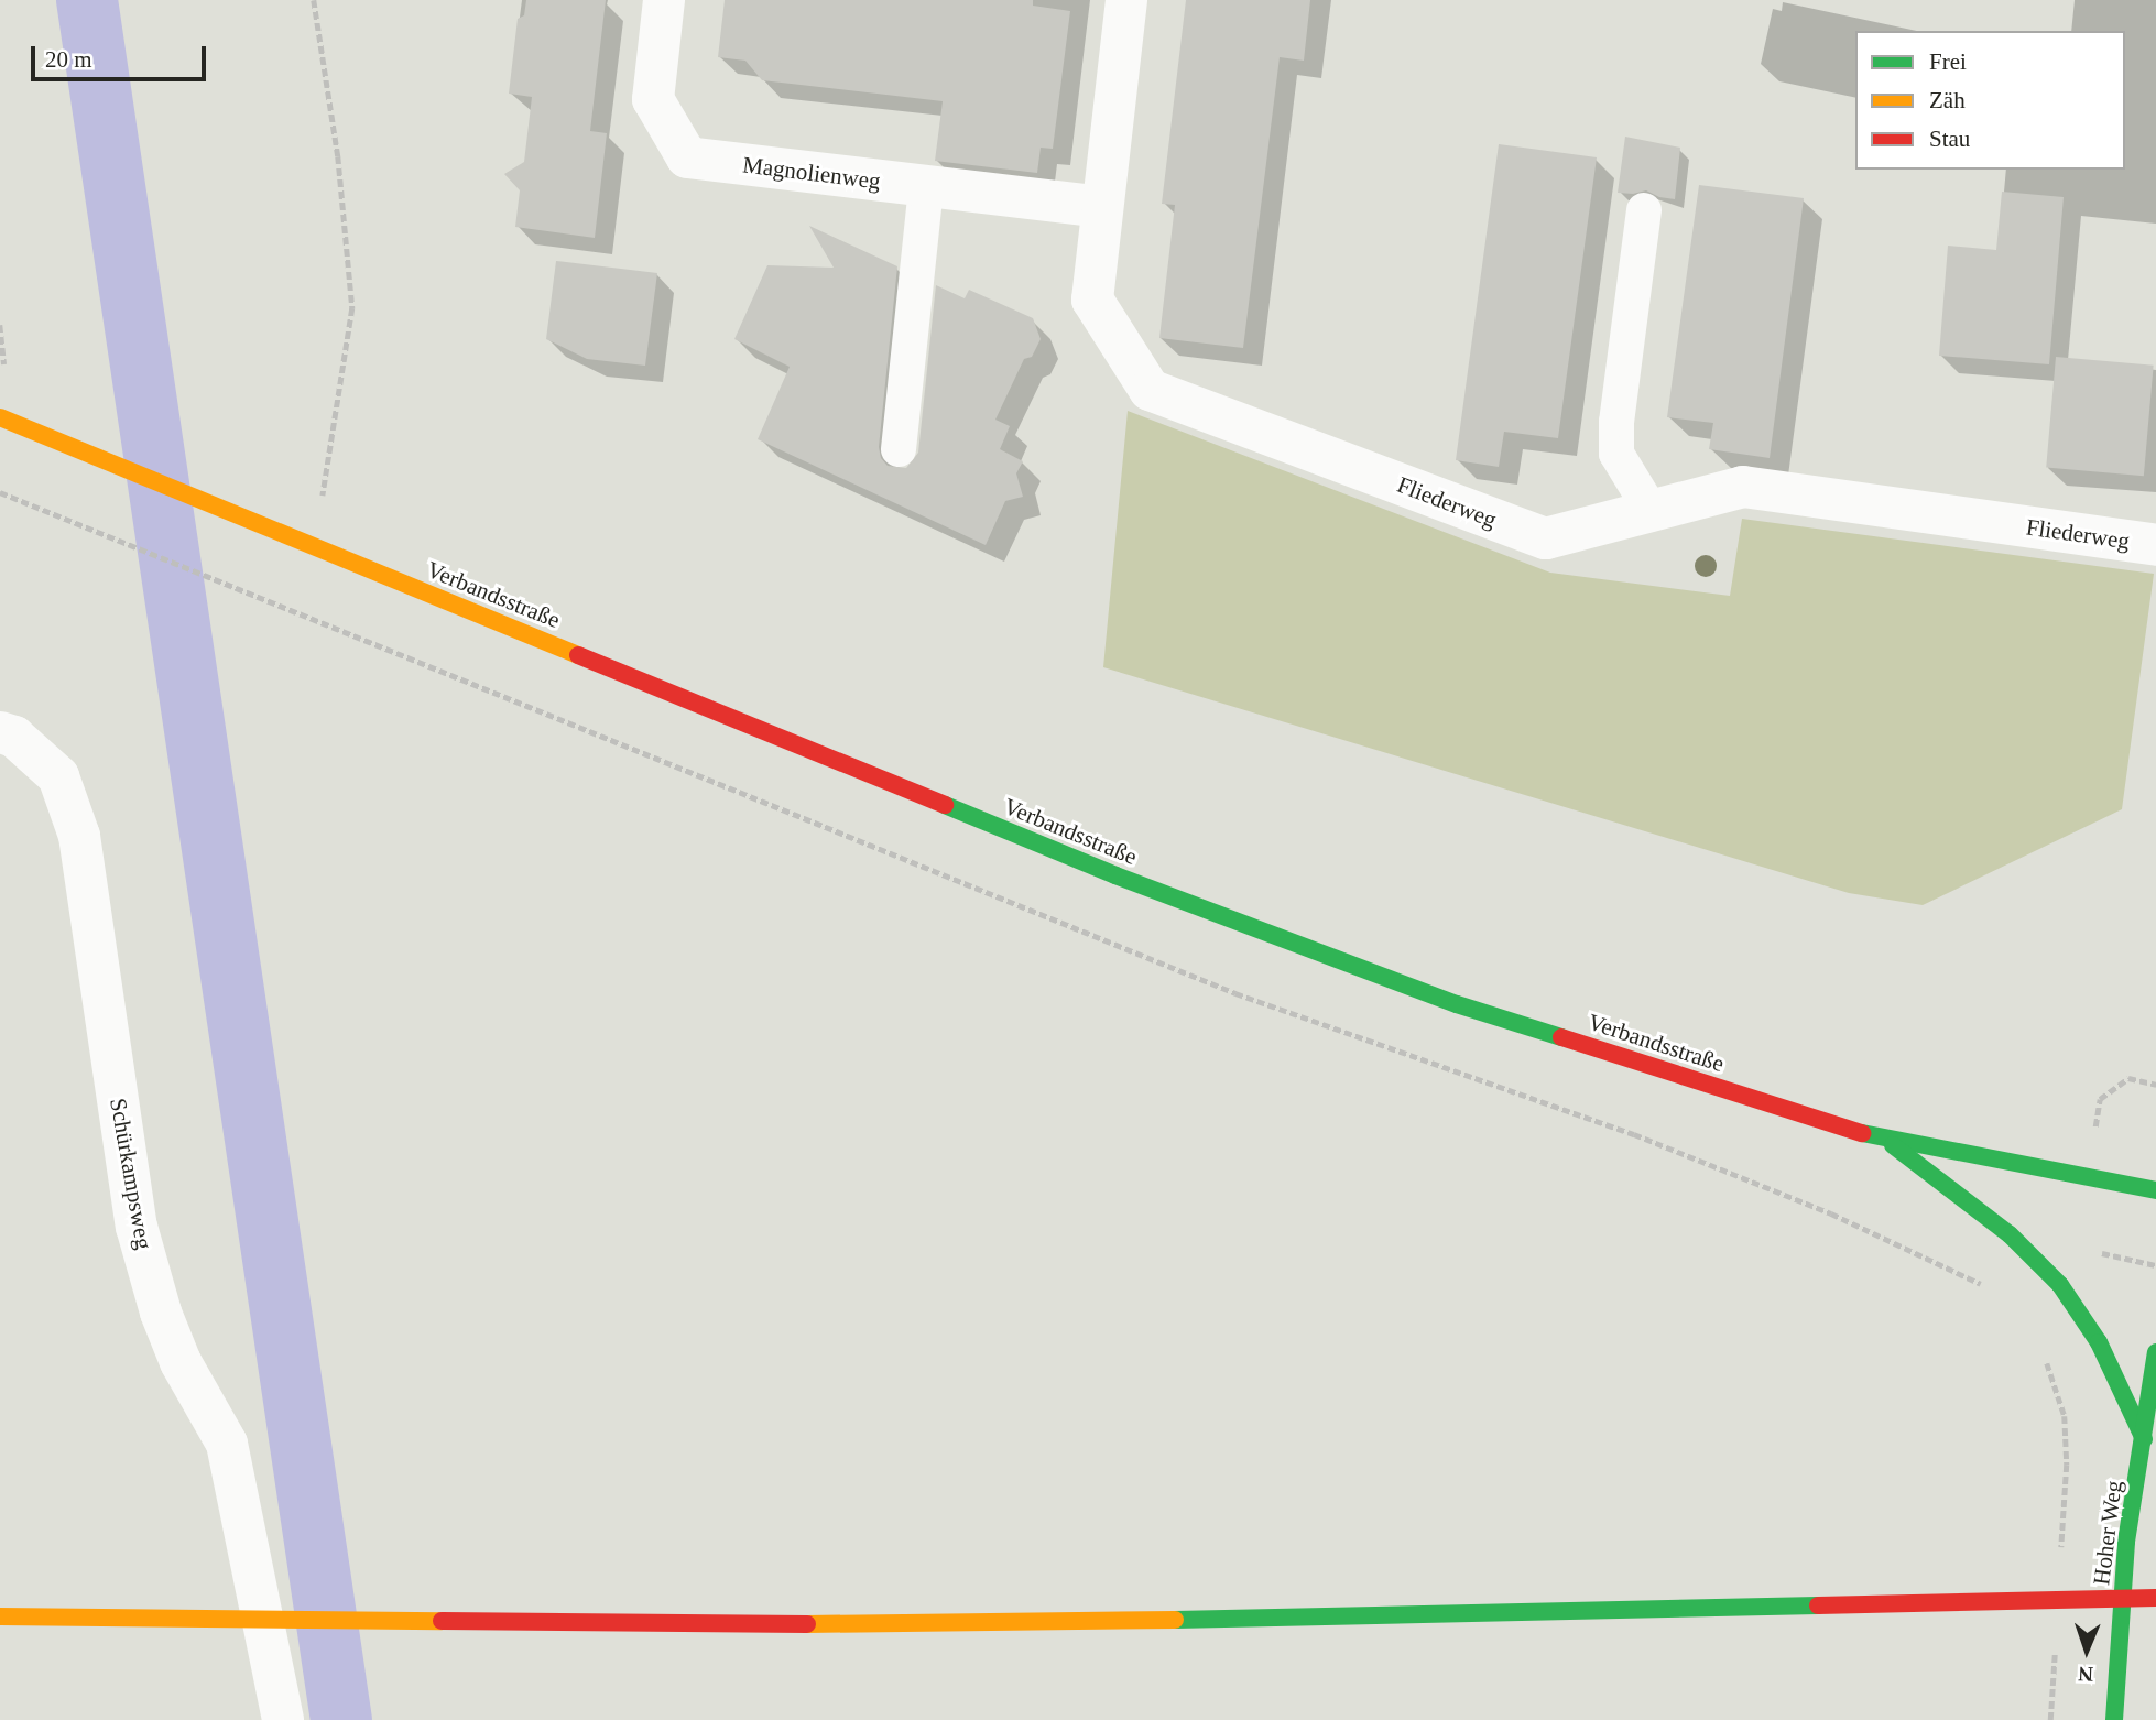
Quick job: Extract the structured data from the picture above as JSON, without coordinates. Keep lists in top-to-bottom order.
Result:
{
  "streets": {
    "main road": ["Verbandsstraße", "Hoher Weg"],
    "street": ["Magnolienweg", "Fliederweg", "Schürkampsweg"]
  },
  "crossings": [
    ["Magnolienweg", "Fliederweg"]
  ],
  "legend": ["Frei", "Zäh", "Stau"],
  "scale_bar": "20 m",
  "north": "bottom"
}
